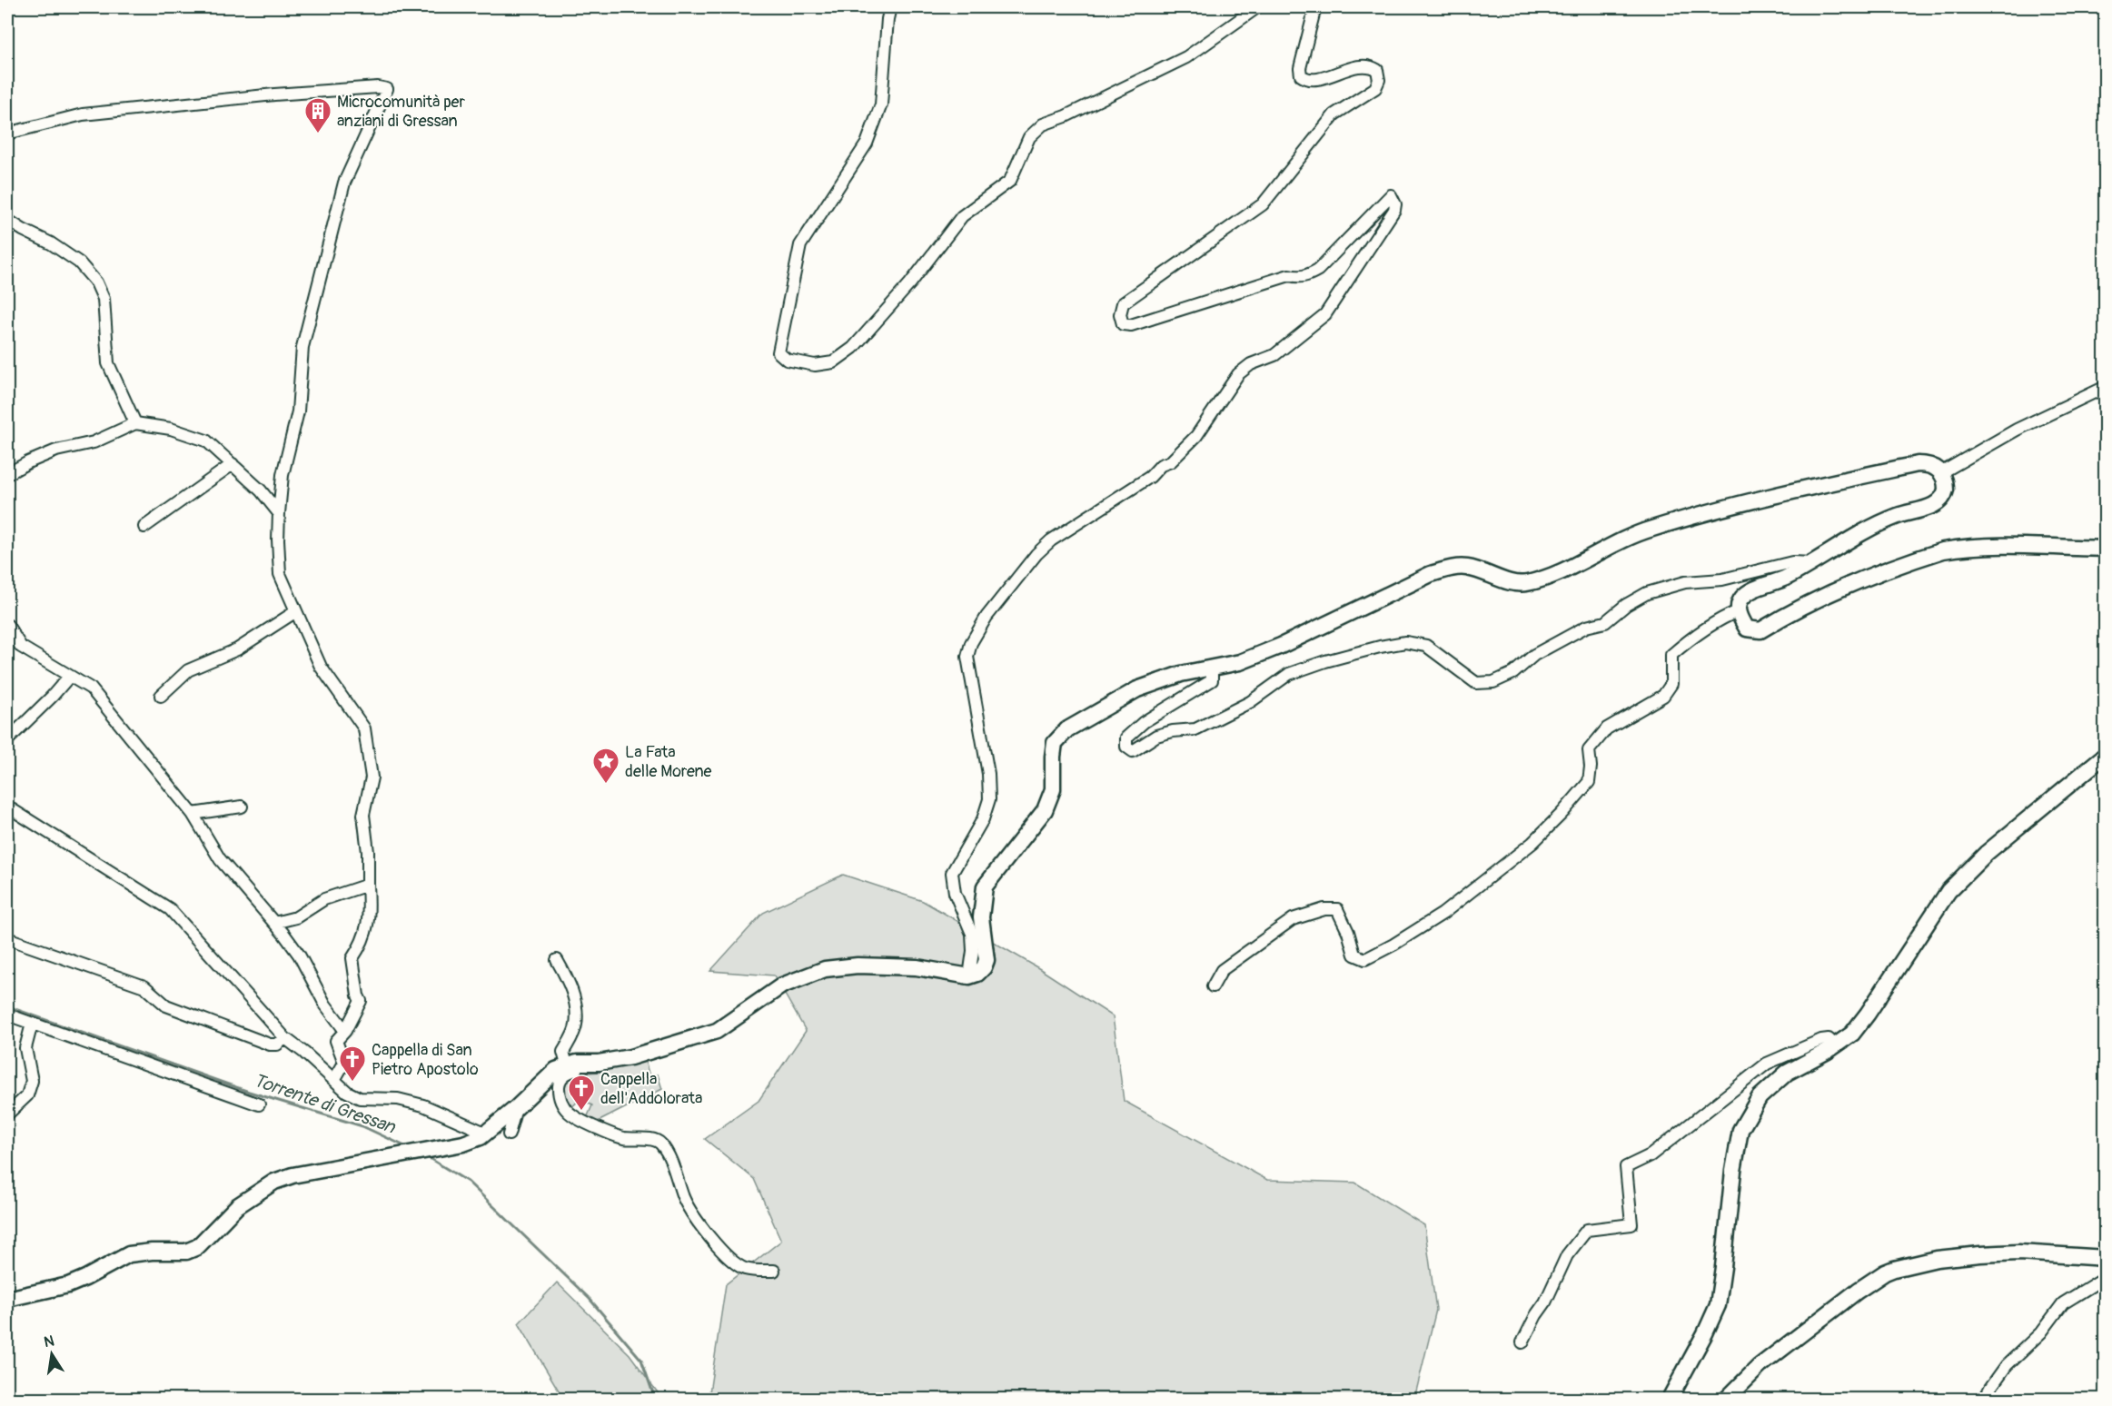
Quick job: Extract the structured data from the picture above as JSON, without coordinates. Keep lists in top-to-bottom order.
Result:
{
  "water": ["Torrente di Gressan"],
  "places": {
    "building": ["Microcomunità per anziani di Gressan"],
    "place": ["La Fata delle Morene"],
    "church": ["Cappella di San Pietro Apostolo", "Cappella dell'Addolorata"]
  },
  "north": "top"
}
